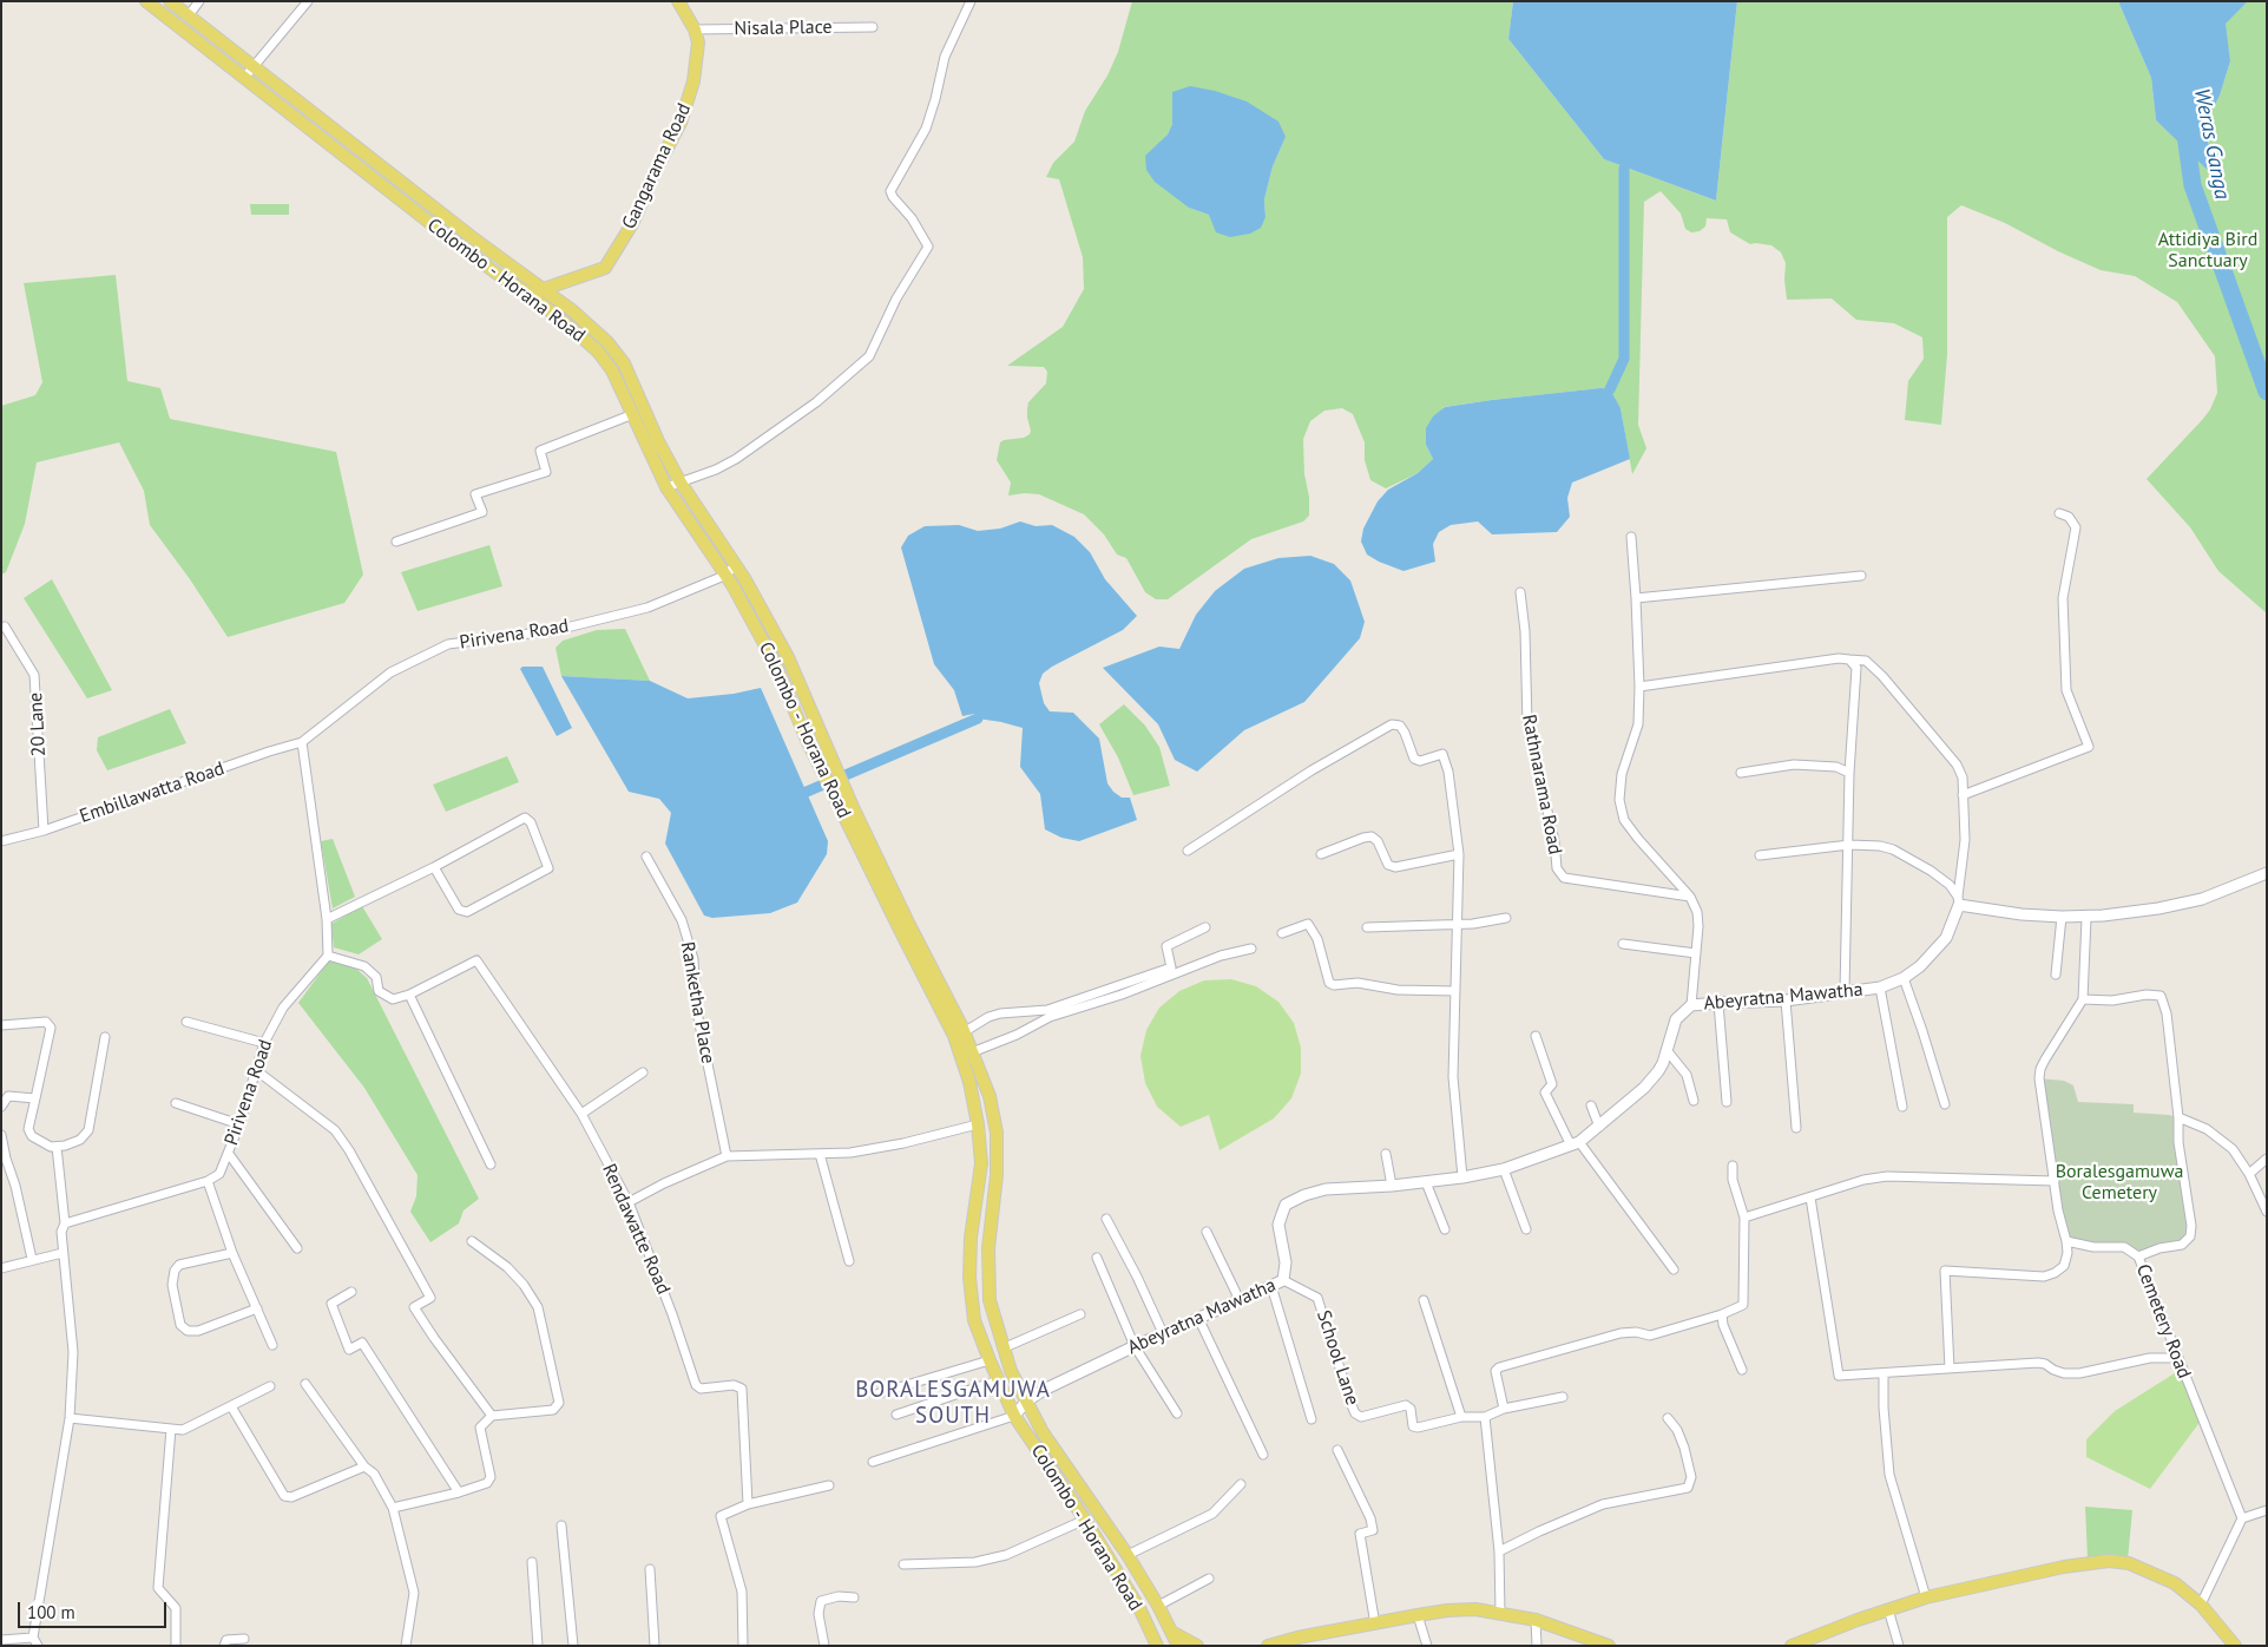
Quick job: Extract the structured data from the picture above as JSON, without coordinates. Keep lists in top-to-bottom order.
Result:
{
  "streets": {
    "main road": ["Gangarama Road", "Colombo - Horana Road"],
    "street": [
      "Nisala Place",
      "Pirivena Road",
      "20 Lane",
      "Rathnarama Road",
      "Embillawatta Road",
      "Abeyratna Mawatha",
      "Ranketha Place",
      "Rendawatte Road",
      "Cemetery Road",
      "School Lane"
    ]
  },
  "crossings": [
    ["Nisala Place", "Gangarama Road"],
    ["Gangarama Road", "Colombo - Horana Road"],
    ["Colombo - Horana Road", "Pirivena Road"],
    ["Colombo - Horana Road", "Abeyratna Mawatha"],
    ["Pirivena Road", "Embillawatta Road"],
    ["20 Lane", "Embillawatta Road"],
    ["Abeyratna Mawatha", "School Lane"]
  ],
  "districts": ["BORALESGAMUWA SOUTH"],
  "water": ["Weras Ganga"],
  "parks": ["Attidiya Bird Sanctuary", "Boralesgamuwa Cemetery"],
  "scale_bar": "100 m"
}
